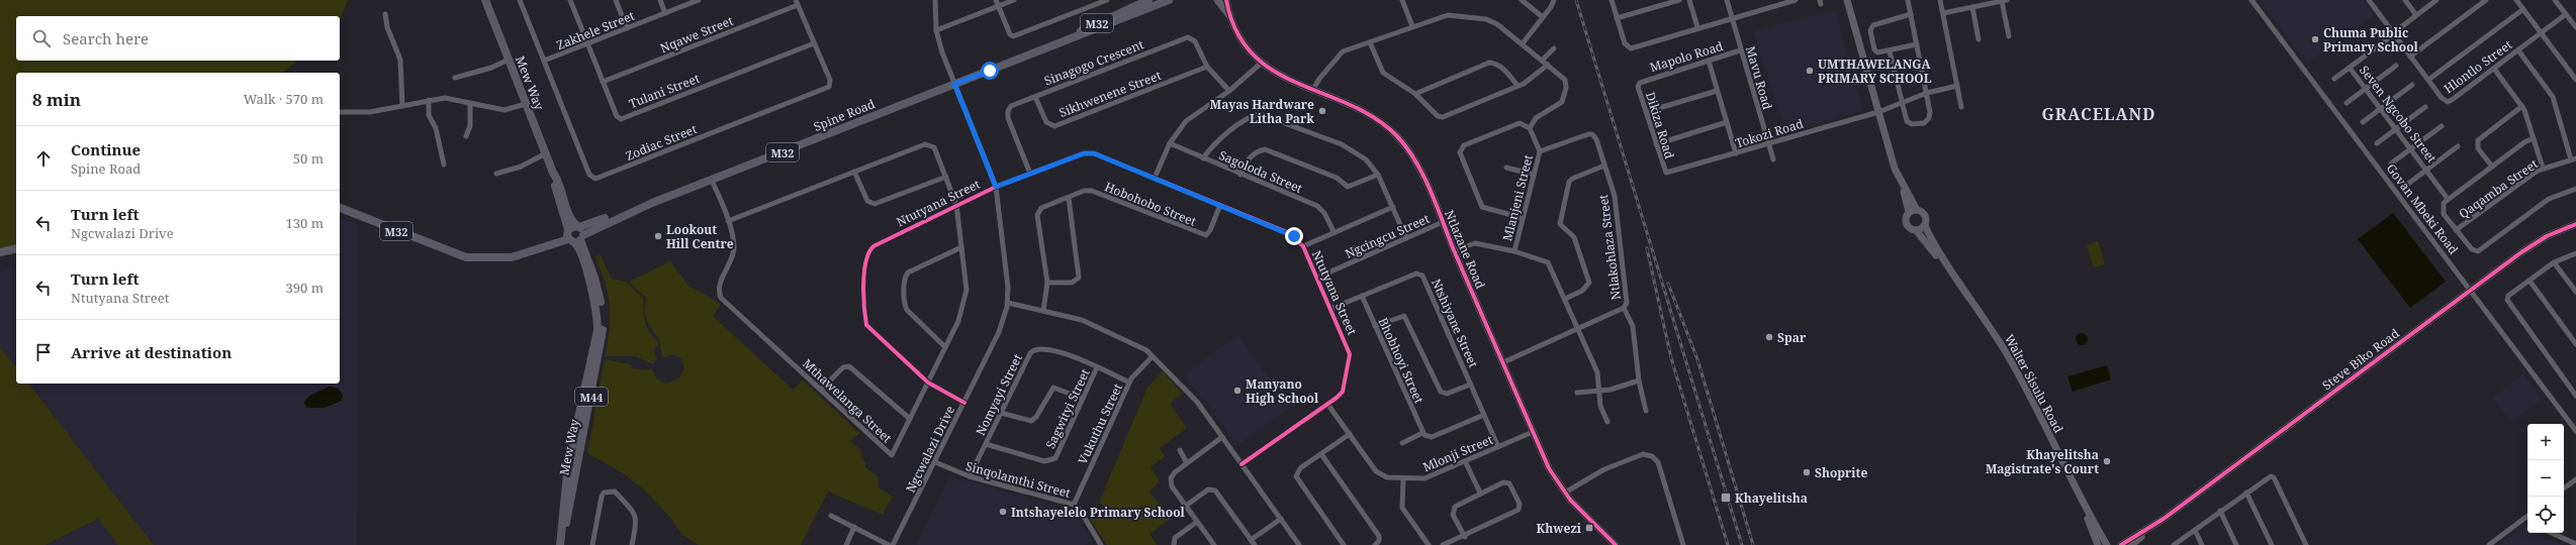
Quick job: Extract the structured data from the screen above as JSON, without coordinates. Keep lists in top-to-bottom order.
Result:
{
  "streets": {
    "main road": [
      "M32",
      "Mew Way",
      "Spine Road",
      "M44"
    ],
    "street": [
      "Zakhele Street",
      "Nqawe Street",
      "Mapolo Road",
      "Sinagogo Crescent",
      "Hlontlo Street",
      "Mavu Road",
      "Tulani Street",
      "Sikhwenene Street",
      "Seven Ngcobo Street",
      "Dikiza Road",
      "Tokozi Road",
      "Zodiac Street",
      "Sagoloda Street",
      "Qaqamba Street",
      "Mlanjeni Street",
      "Ntutyana Street",
      "Hobohobo Street",
      "Govan Mbeki Road",
      "Ngcingcu Street",
      "Ntlakohlaza Street",
      "Ntlazane Road",
      "Ntshiyane Street",
      "Steve Biko Road",
      "Bhobhoyi Street",
      "Walter Sisulu Road",
      "Nomyayi Street",
      "Mthawelanga Street",
      "Sagwityi Street",
      "Vukuthu Street",
      "Ngcwalazi Drive",
      "Mlonji Street",
      "Sinqolamthi Street"
    ]
  },
  "crossings": [
    ["Zakhele Street", "Tulani Street"],
    ["Zakhele Street", "Zodiac Street"],
    ["Nqawe Street", "Tulani Street"],
    ["Nqawe Street", "Zodiac Street"],
    ["Mapolo Road", "Mavu Road"],
    ["Mapolo Road", "Dikiza Road"],
    ["Sinagogo Crescent", "Sikhwenene Street"],
    ["Sinagogo Crescent", "Ntutyana Street"],
    ["Hlontlo Street", "Seven Ngcobo Street"],
    ["Mavu Road", "Tokozi Road"],
    ["Mew Way", "Spine Road"],
    ["Tulani Street", "Zodiac Street"],
    ["Spine Road", "Ngcwalazi Drive"],
    ["Dikiza Road", "Tokozi Road"],
    ["Mlanjeni Street", "Ntlakohlaza Street"],
    ["Ntutyana Street", "Hobohobo Street"],
    ["Ntutyana Street", "Ngcingcu Street"],
    ["Ntutyana Street", "Ntshiyane Street"],
    ["Ntutyana Street", "Mthawelanga Street"],
    ["Ntutyana Street", "Ngcwalazi Drive"],
    ["Ntutyana Street", "Mlonji Street"],
    ["Govan Mbeki Road", "Steve Biko Road"],
    ["Ngcingcu Street", "Ntlazane Road"],
    ["Ntlakohlaza Street", "Ntlazane Road"],
    ["Ntlazane Road", "Mlonji Street"],
    ["Ntshiyane Street", "Bhobhoyi Street"],
    ["Ntshiyane Street", "Mlonji Street"],
    ["Nomyayi Street", "Sagwityi Street"],
    ["Nomyayi Street", "Vukuthu Street"],
    ["Nomyayi Street", "Sinqolamthi Street"],
    ["Vukuthu Street", "Sinqolamthi Street"],
    ["Ngcwalazi Drive", "Sinqolamthi Street"]
  ],
  "districts": ["GRACELAND"],
  "places": {
    "other": [
      "Chuma Public Primary School",
      "UMTHAWELANGA PRIMARY SCHOOL",
      "Mayas Hardware Litha Park",
      "Lookout Hill Centre",
      "Spar",
      "Manyano High School",
      "Khayelitsha Magistrate's Court",
      "Shoprite",
      "Intshayelelo Primary School"
    ],
    "transit": ["Khayelitsha", "Khwezi"]
  },
  "page": {
    "search": "Search here",
    "heading": ["8 min", "Walk · 570 m"],
    "list": [
      ["Continue", "Spine Road", "50 m"],
      ["Turn left", "Ngcwalazi Drive", "130 m"],
      ["Turn left", "Ntutyana Street", "390 m"],
      "Arrive at destination"
    ],
    "map_buttons": ["+", "−"]
  }
}
